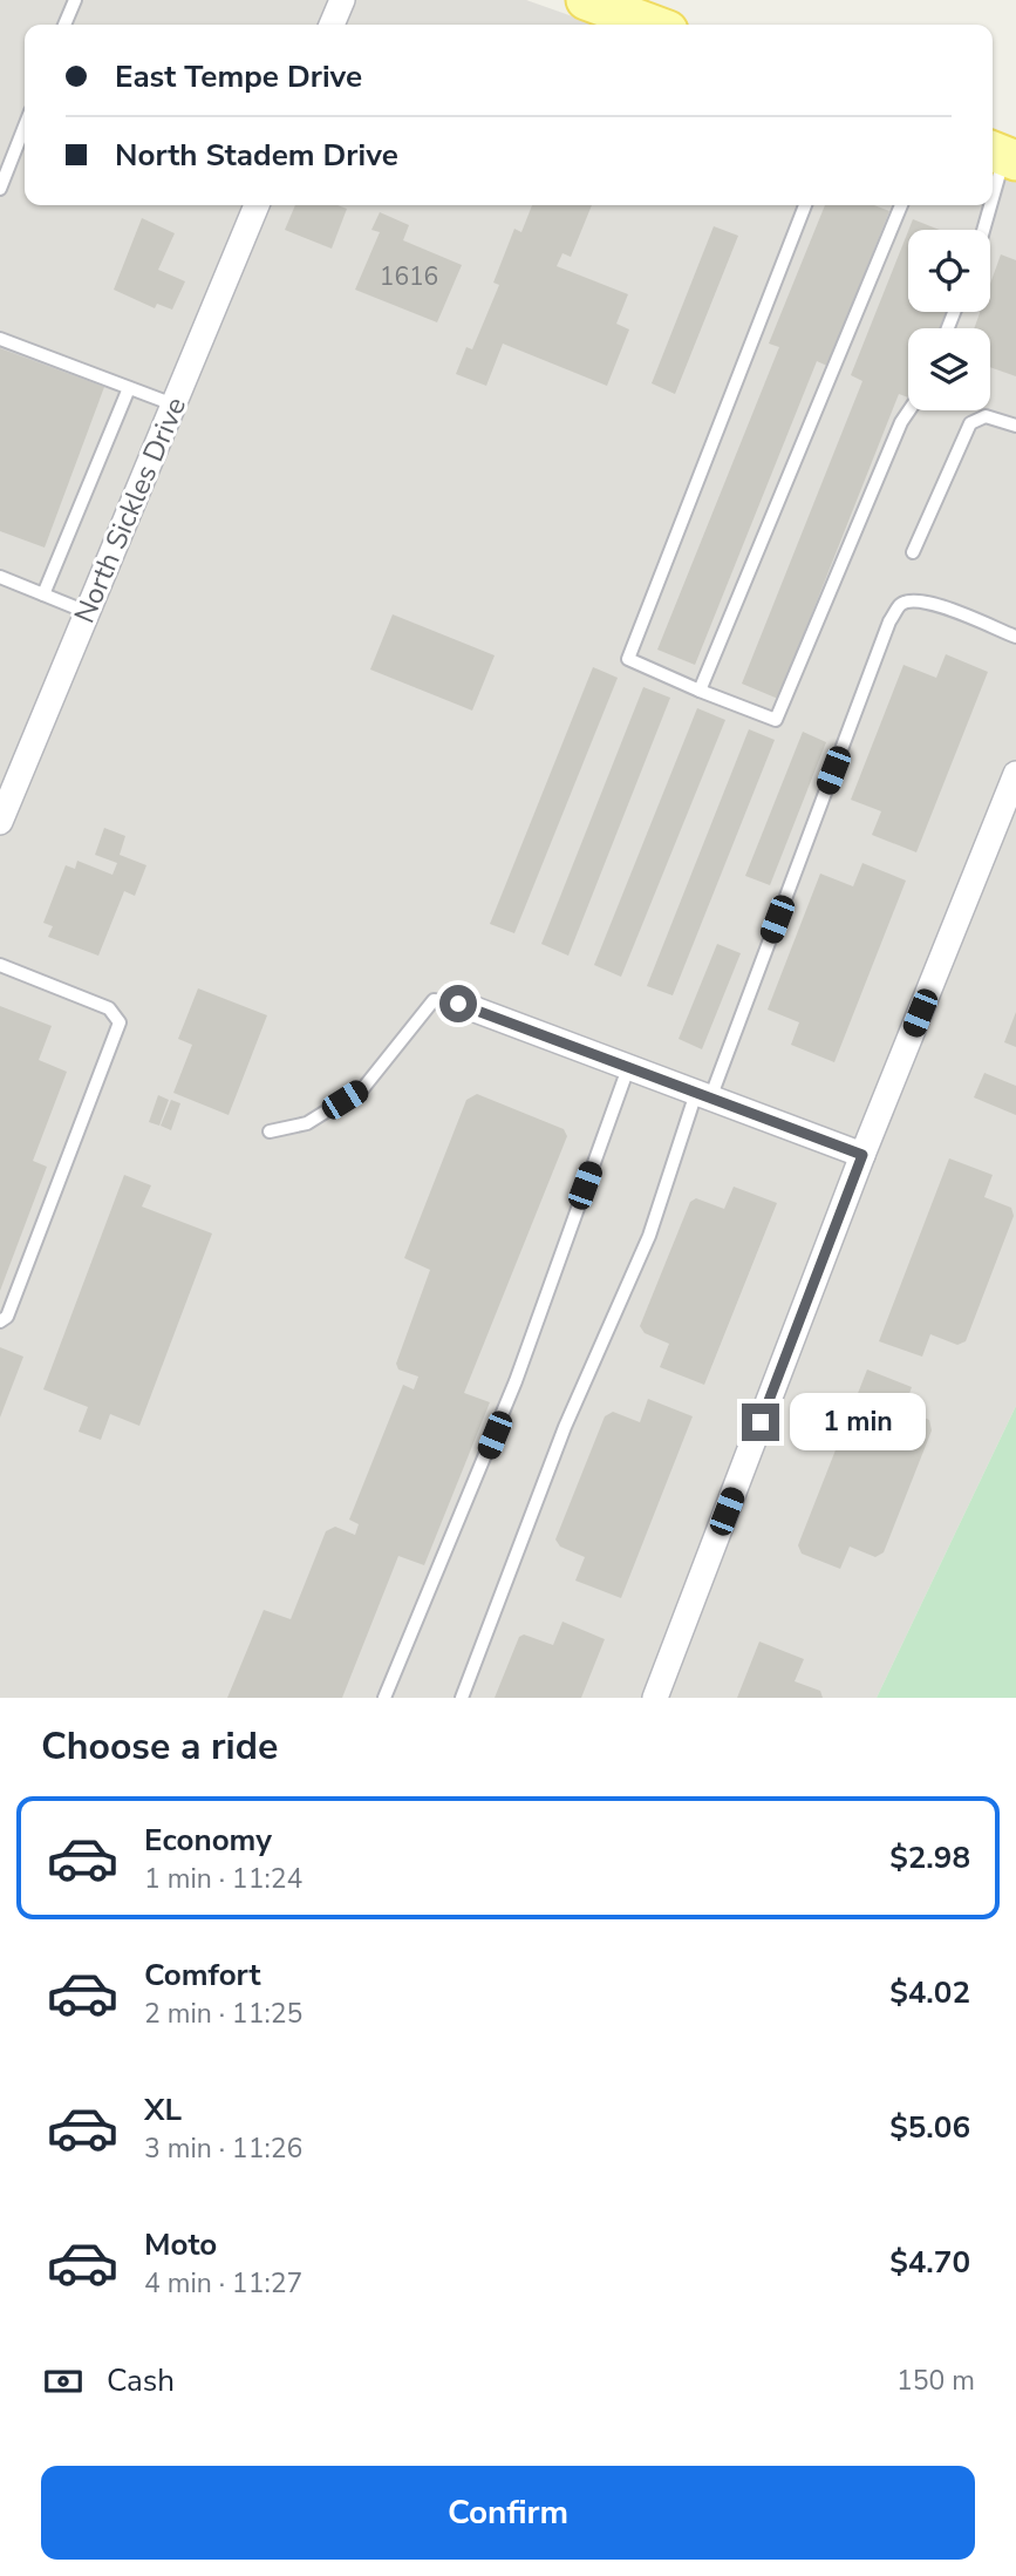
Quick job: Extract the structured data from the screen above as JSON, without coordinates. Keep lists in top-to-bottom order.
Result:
{
  "streets": {
    "street": ["North Sickles Drive"]
  },
  "house_numbers": ["1616"],
  "page": {
    "banner": ["East Tempe Drive", "North Stadem Drive"],
    "bubble": "1 min",
    "heading": "Choose a ride",
    "list": [
      {
        "name": "Economy",
        "note": "1 min · 11:24",
        "value": "$2.98"
      },
      {
        "name": "Comfort",
        "note": "2 min · 11:25",
        "value": "$4.02"
      },
      {
        "name": "XL",
        "note": "3 min · 11:26",
        "value": "$5.06"
      },
      {
        "name": "Moto",
        "note": "4 min · 11:27",
        "value": "$4.70"
      }
    ],
    "pay": ["Cash", "150 m"],
    "buttons": "Confirm"
  }
}
